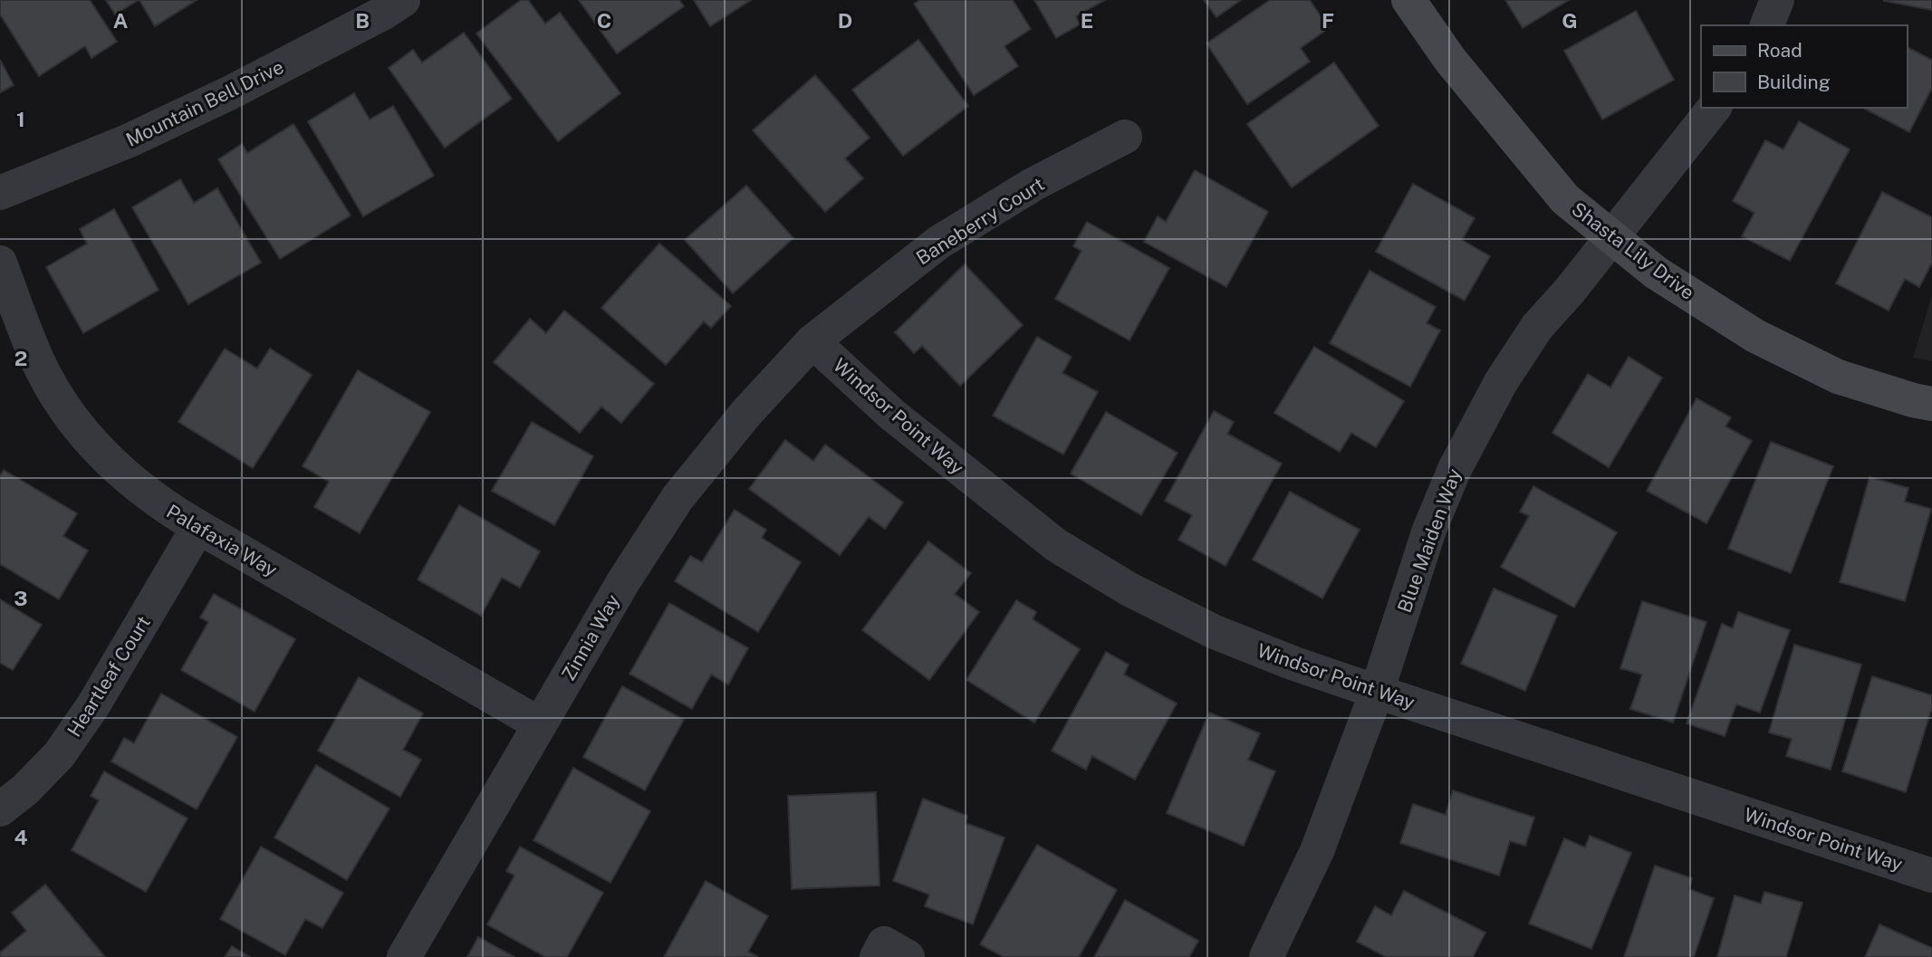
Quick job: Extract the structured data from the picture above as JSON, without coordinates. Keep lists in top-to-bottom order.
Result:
{
  "streets": {
    "street": [
      "Mountain Bell Drive",
      "Baneberry Court",
      "Shasta Lily Drive",
      "Windsor Point Way",
      "Palafaxia Way",
      "Blue Maiden Way",
      "Zinnia Way",
      "Heartleaf Court"
    ]
  },
  "crossings": [
    ["Baneberry Court", "Windsor Point Way"],
    ["Baneberry Court", "Zinnia Way"],
    ["Shasta Lily Drive", "Blue Maiden Way"],
    ["Windsor Point Way", "Blue Maiden Way"],
    ["Windsor Point Way", "Zinnia Way"],
    ["Palafaxia Way", "Zinnia Way"],
    ["Palafaxia Way", "Heartleaf Court"]
  ],
  "legend": ["Road", "Building"],
  "grid": {
    "columns": [
      "A",
      "B",
      "C",
      "D",
      "E",
      "F",
      "G"
    ],
    "rows": [
      "1",
      "2",
      "3",
      "4"
    ]
  }
}
